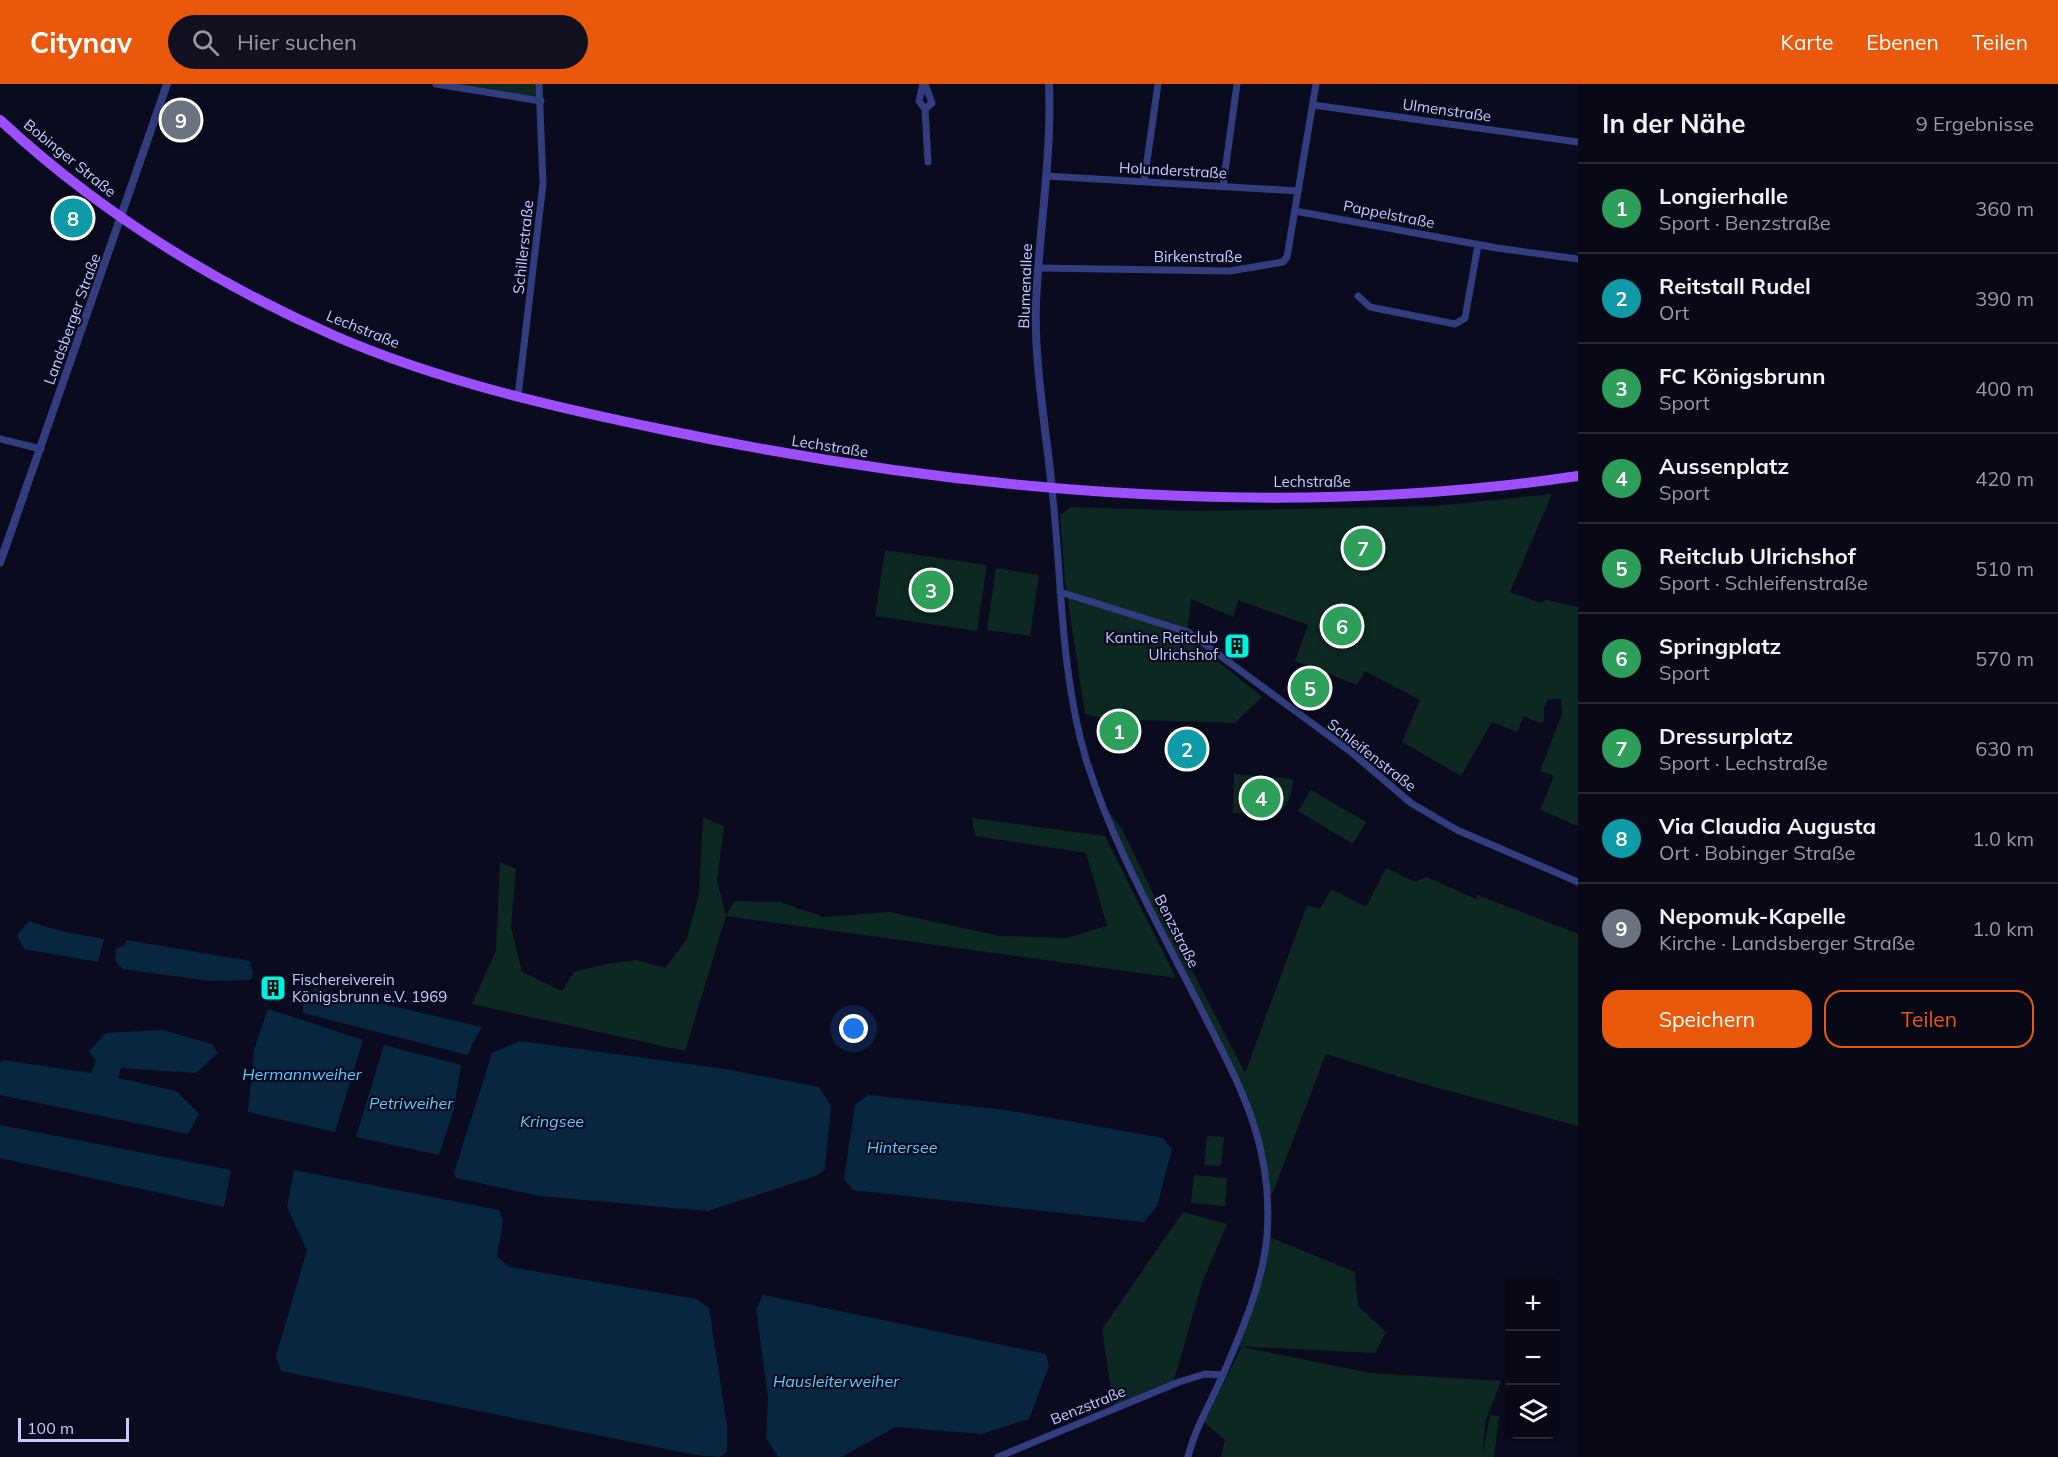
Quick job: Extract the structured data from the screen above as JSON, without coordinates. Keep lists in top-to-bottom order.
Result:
{
  "streets": {
    "main road": ["Bobinger Straße", "Lechstraße"],
    "street": [
      "Ulmenstraße",
      "Holunderstraße",
      "Pappelstraße",
      "Schillerstraße",
      "Birkenstraße",
      "Blumenallee",
      "Landsberger Straße",
      "Schleifenstraße",
      "Benzstraße"
    ]
  },
  "crossings": [
    ["Ulmenstraße", "Birkenstraße"],
    ["Bobinger Straße", "Landsberger Straße"],
    ["Bobinger Straße", "Lechstraße"],
    ["Holunderstraße", "Birkenstraße"],
    ["Holunderstraße", "Blumenallee"],
    ["Pappelstraße", "Birkenstraße"],
    ["Schillerstraße", "Lechstraße"],
    ["Birkenstraße", "Blumenallee"],
    ["Blumenallee", "Lechstraße"],
    ["Blumenallee", "Benzstraße"],
    ["Landsberger Straße", "Lechstraße"],
    ["Lechstraße", "Benzstraße"],
    ["Schleifenstraße", "Benzstraße"]
  ],
  "water": [
    "Hermannweiher",
    "Petriweiher",
    "Kringsee",
    "Hintersee",
    "Hausleiterweiher"
  ],
  "places": {
    "building": ["Kantine Reitclub Ulrichshof", "Fischereiverein Königsbrunn e.V. 1969"]
  },
  "scale_bar": "100 m",
  "page": {
    "header": "Citynav",
    "search": "Hier suchen",
    "nav": ["Karte", "Ebenen", "Teilen"],
    "heading": ["In der Nähe", "9 Ergebnisse"],
    "pins": [
      "9",
      "8",
      "7",
      "3",
      "6",
      "5",
      "1",
      "2",
      "4"
    ],
    "list": [
      {
        "mark": "1",
        "name": "Longierhalle",
        "note": "Sport · Benzstraße",
        "value": "360 m"
      },
      {
        "mark": "2",
        "name": "Reitstall Rudel",
        "note": "Ort",
        "value": "390 m"
      },
      {
        "mark": "3",
        "name": "FC Königsbrunn",
        "note": "Sport",
        "value": "400 m"
      },
      {
        "mark": "4",
        "name": "Aussenplatz",
        "note": "Sport",
        "value": "420 m"
      },
      {
        "mark": "5",
        "name": "Reitclub Ulrichshof",
        "note": "Sport · Schleifenstraße",
        "value": "510 m"
      },
      {
        "mark": "6",
        "name": "Springplatz",
        "note": "Sport",
        "value": "570 m"
      },
      {
        "mark": "7",
        "name": "Dressurplatz",
        "note": "Sport · Lechstraße",
        "value": "630 m"
      },
      {
        "mark": "8",
        "name": "Via Claudia Augusta",
        "note": "Ort · Bobinger Straße",
        "value": "1.0 km"
      },
      {
        "mark": "9",
        "name": "Nepomuk-Kapelle",
        "note": "Kirche · Landsberger Straße",
        "value": "1.0 km"
      }
    ],
    "buttons": ["Speichern", "Teilen"],
    "map_buttons": ["+", "−"],
    "scale": "100 m"
  }
}
